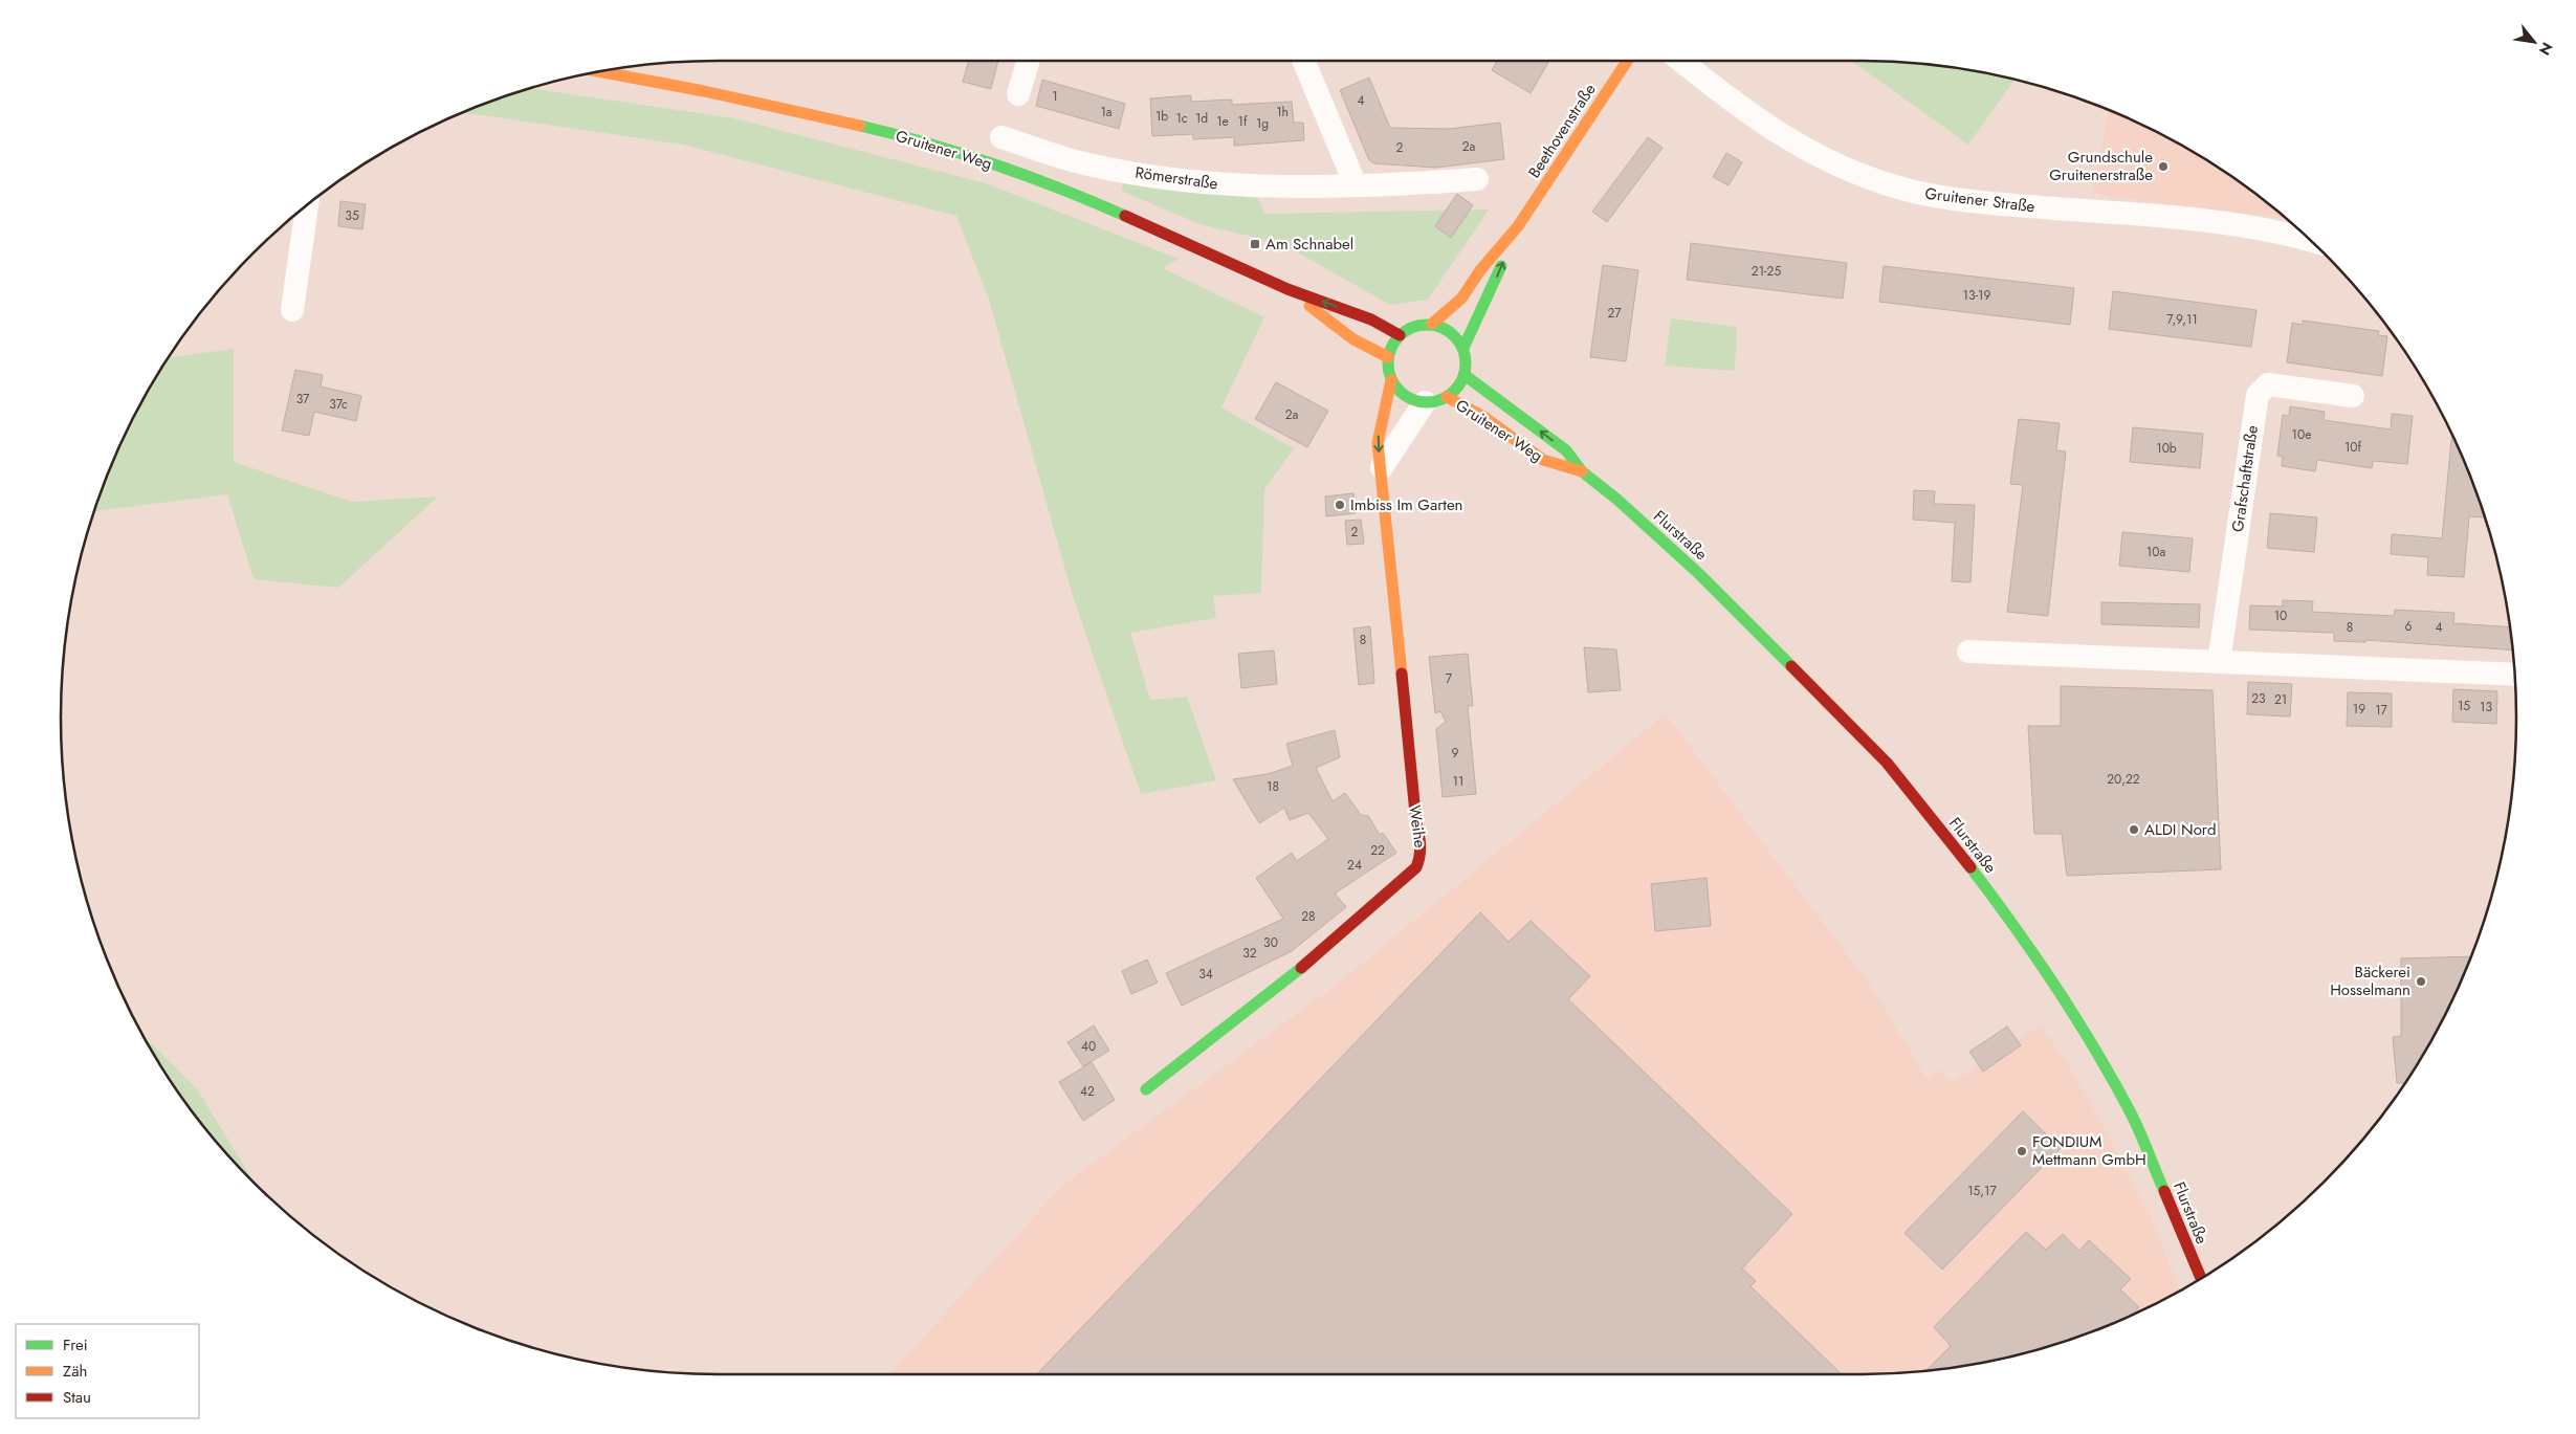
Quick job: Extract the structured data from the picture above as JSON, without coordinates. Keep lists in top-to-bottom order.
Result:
{
  "streets": {
    "main road": [
      "Beethovenstraße",
      "Gruitener Weg",
      "Flurstraße",
      "Weihe"
    ],
    "street": ["Römerstraße", "Gruitener Straße", "Grafschaftstraße"]
  },
  "crossings": [
    ["Beethovenstraße", "Gruitener Weg"],
    ["Beethovenstraße", "Weihe"],
    ["Gruitener Weg", "Flurstraße"],
    ["Gruitener Weg", "Weihe"]
  ],
  "places": {
    "other": [
      "Grundschule Gruitenerstraße",
      "Imbiss Im Garten",
      "ALDI Nord",
      "Bäckerei Hosselmann",
      "FONDIUM Mettmann GmbH"
    ],
    "transit": ["Am Schnabel"]
  },
  "house_numbers": [
    "1",
    "4",
    "1a",
    "1h",
    "1b",
    "1c",
    "1d",
    "1e",
    "1f",
    "1g",
    "2a",
    "2",
    "35",
    "21-25",
    "13-19",
    "27",
    "7,9,11",
    "37",
    "37c",
    "2a",
    "10e",
    "10f",
    "10b",
    "2",
    "10a",
    "10",
    "6",
    "8",
    "4",
    "8",
    "7",
    "23",
    "21",
    "15",
    "13",
    "19",
    "17",
    "9",
    "20,22",
    "11",
    "18",
    "22",
    "24",
    "28",
    "30",
    "32",
    "34",
    "40",
    "42",
    "15,17"
  ],
  "legend": ["Frei", "Zäh", "Stau"],
  "north": "bottom right"
}
